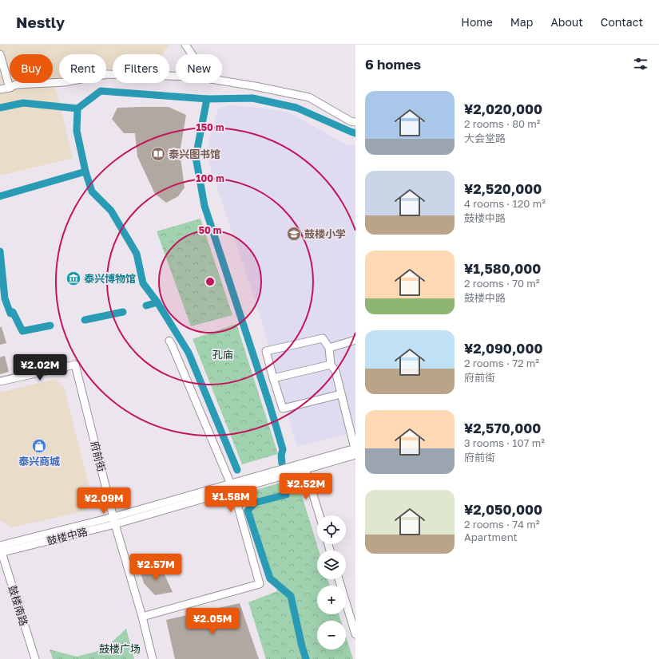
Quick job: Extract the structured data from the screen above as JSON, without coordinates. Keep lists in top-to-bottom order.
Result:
{
  "streets": {
    "street": ["府前街", "鼓楼中路", "鼓楼南路"]
  },
  "crossings": [
    ["府前街", "鼓楼中路"],
    ["鼓楼中路", "鼓楼南路"]
  ],
  "parks": ["孔庙", "鼓楼广场"],
  "places": {
    "library": ["泰兴图书馆"],
    "school or university": ["鼓楼小学"],
    "museum": ["泰兴博物馆"],
    "shop": ["泰兴商城"]
  },
  "page": {
    "header": "Nestly",
    "nav": [
      "Home",
      "Map",
      "About",
      "Contact"
    ],
    "heading": "6 homes",
    "chip": [
      "Buy",
      "Rent",
      "Filters",
      "New"
    ],
    "list": [
      {
        "name": "¥2,020,000",
        "note": "2 rooms · 80 m² · 大会堂路"
      },
      {
        "name": "¥2,520,000",
        "note": "4 rooms · 120 m² · 鼓楼中路"
      },
      {
        "name": "¥1,580,000",
        "note": "2 rooms · 70 m² · 鼓楼中路"
      },
      {
        "name": "¥2,090,000",
        "note": "2 rooms · 72 m² · 府前街"
      },
      {
        "name": "¥2,570,000",
        "note": "3 rooms · 107 m² · 府前街"
      },
      {
        "name": "¥2,050,000",
        "note": "2 rooms · 74 m² · Apartment"
      }
    ],
    "price": [
      "¥2.02M",
      "¥2.52M",
      "¥1.58M",
      "¥2.09M",
      "¥2.57M",
      "¥2.05M"
    ],
    "map_buttons": ["+", "−"]
  },
  "rings": ["150 m", "100 m", "50 m"]
}
